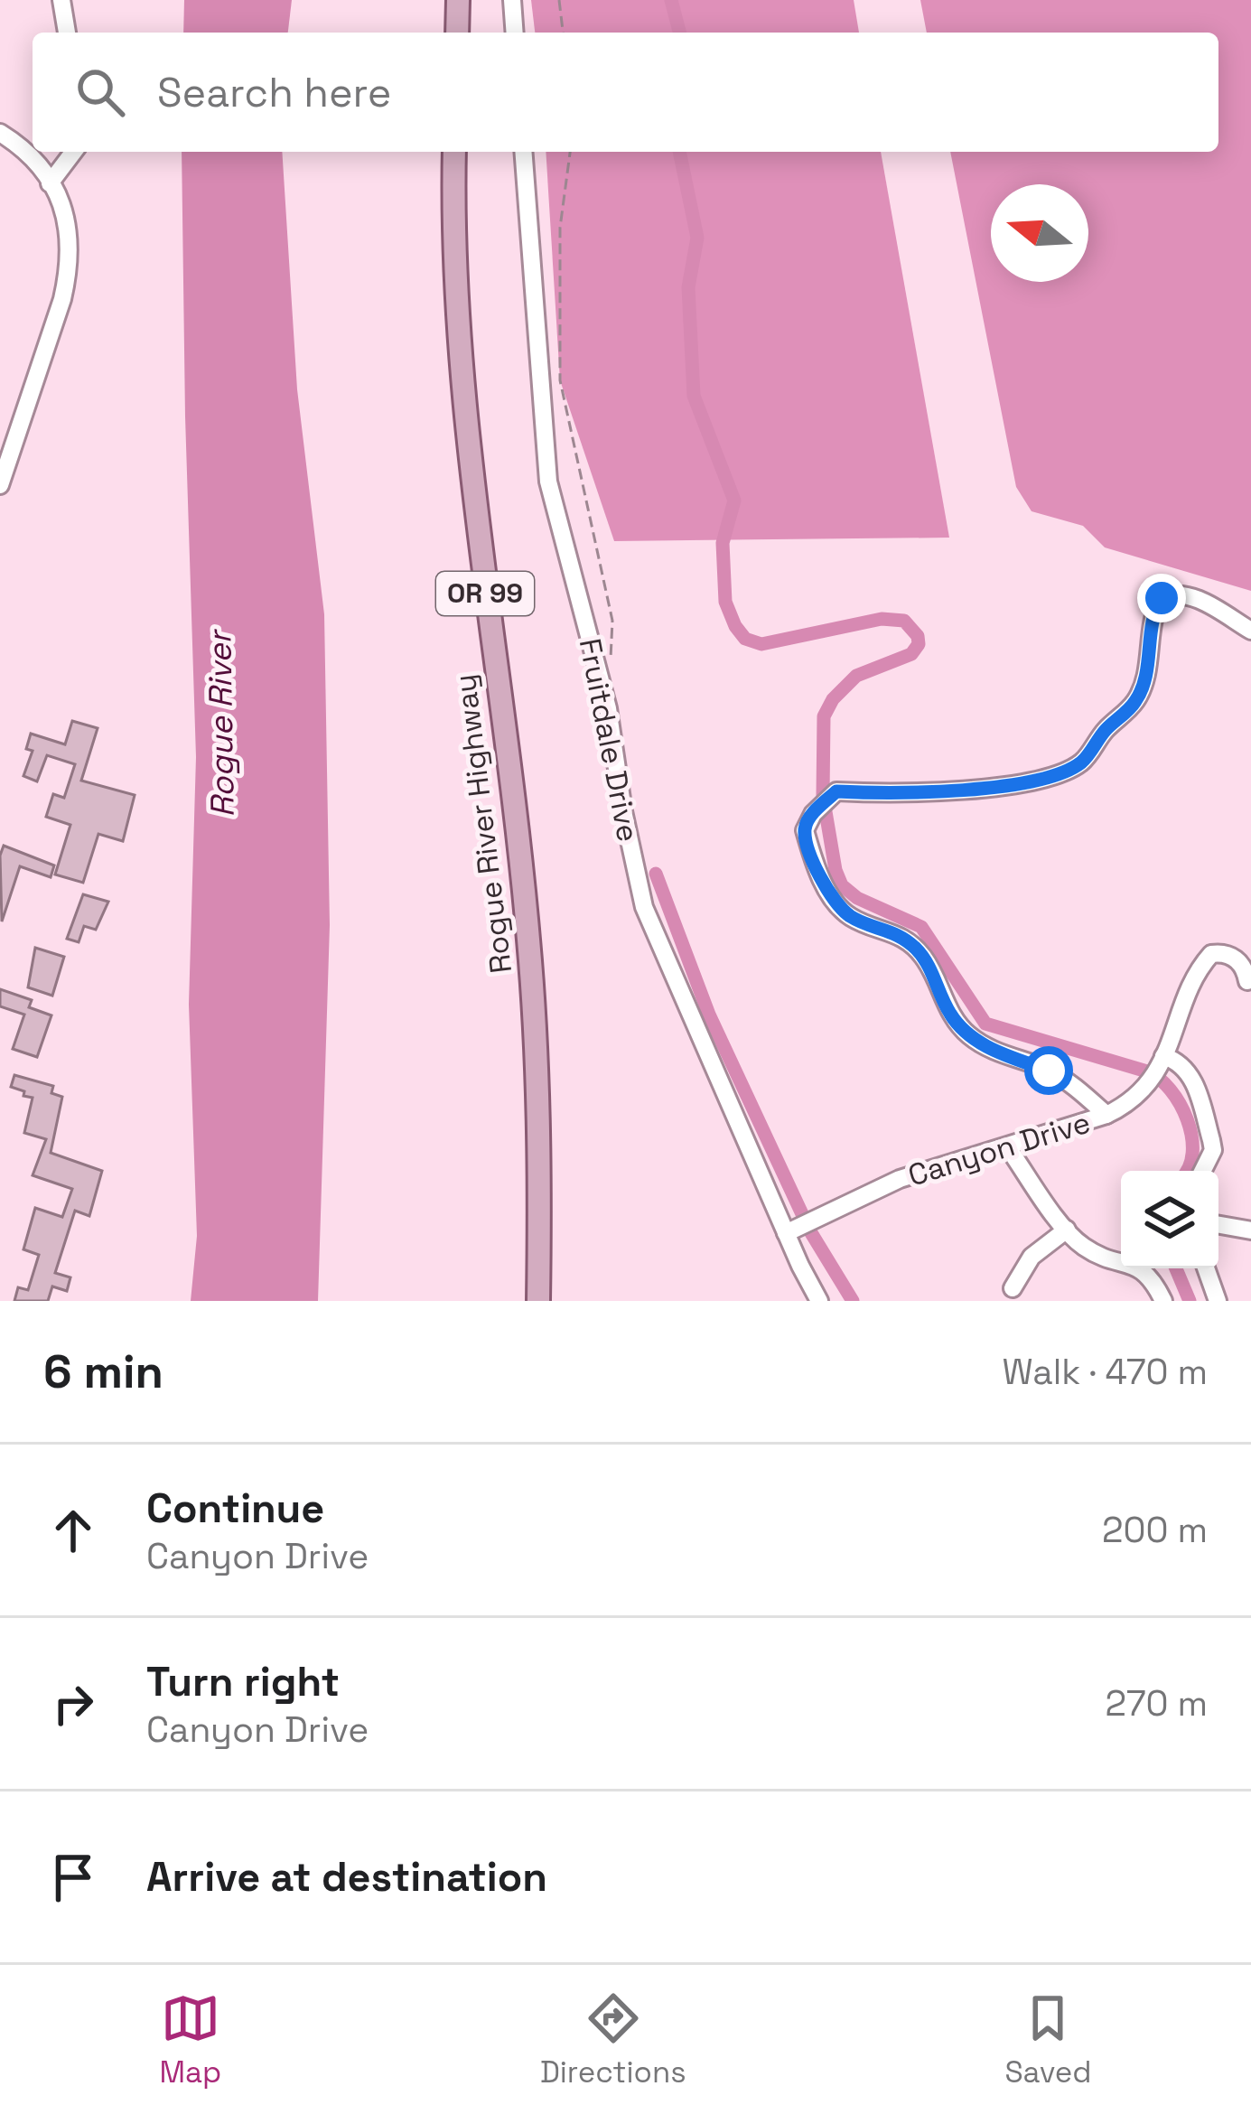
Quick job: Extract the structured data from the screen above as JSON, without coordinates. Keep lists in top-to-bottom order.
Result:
{
  "streets": {
    "main road": ["OR 99", "Rogue River Highway"],
    "street": ["Fruitdale Drive", "Canyon Drive"]
  },
  "crossings": [
    ["Fruitdale Drive", "Canyon Drive"]
  ],
  "water": ["Rogue River"],
  "north": "left",
  "page": {
    "search": "Search here",
    "heading": ["6 min", "Walk · 470 m"],
    "list": [
      ["Continue", "Canyon Drive", "200 m"],
      ["Turn right", "Canyon Drive", "270 m"],
      "Arrive at destination"
    ],
    "nav": ["Map", "Directions", "Saved"]
  }
}
